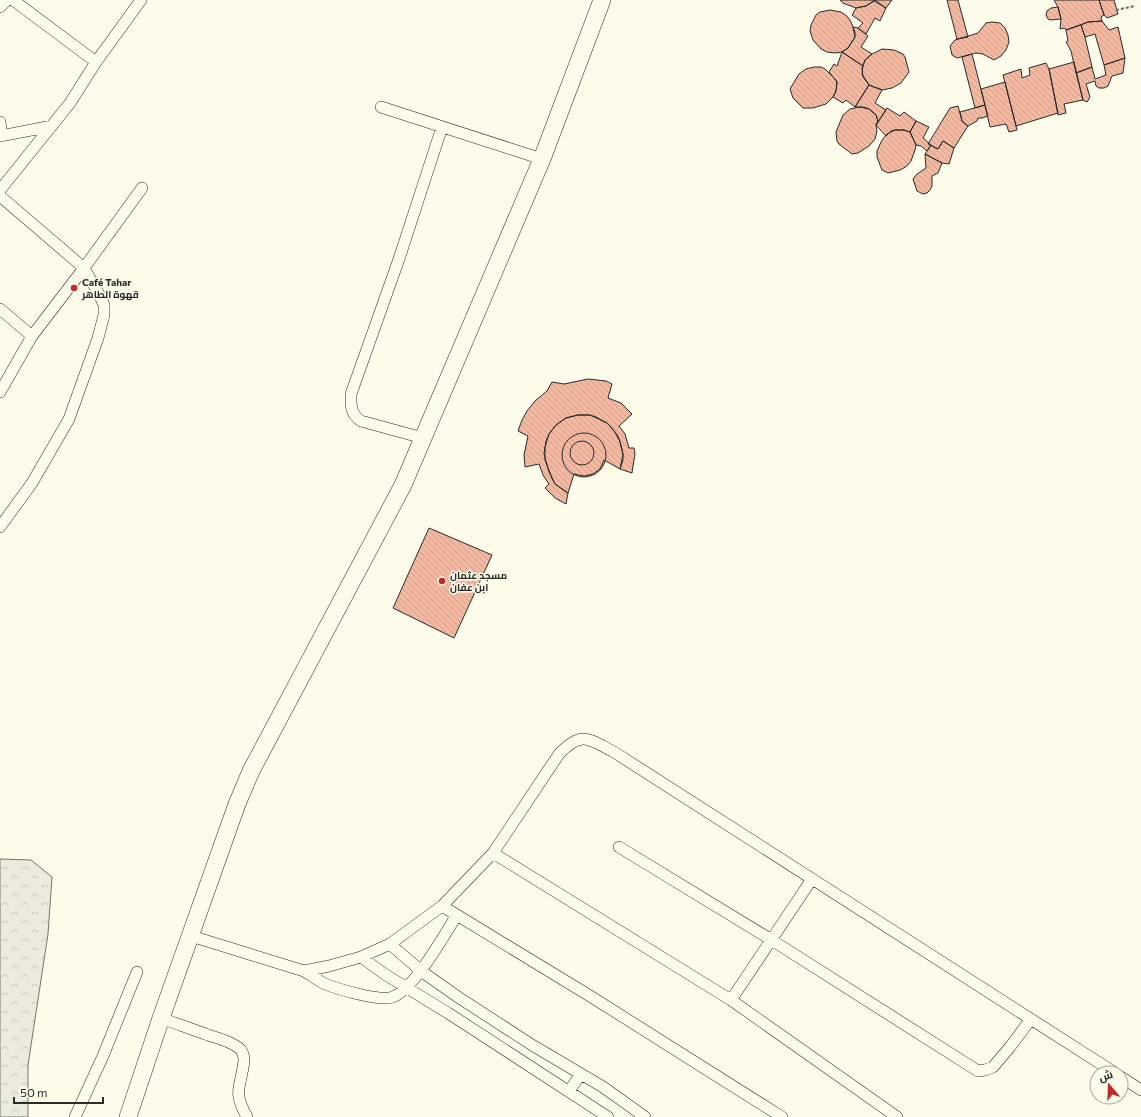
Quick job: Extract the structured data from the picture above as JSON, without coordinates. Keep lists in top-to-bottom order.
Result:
{
  "places": ["Café Tahar قهوة الطاهر", "مسجد عثمان ابن عفان"],
  "scale_bar": "50 m",
  "north": "top"
}
